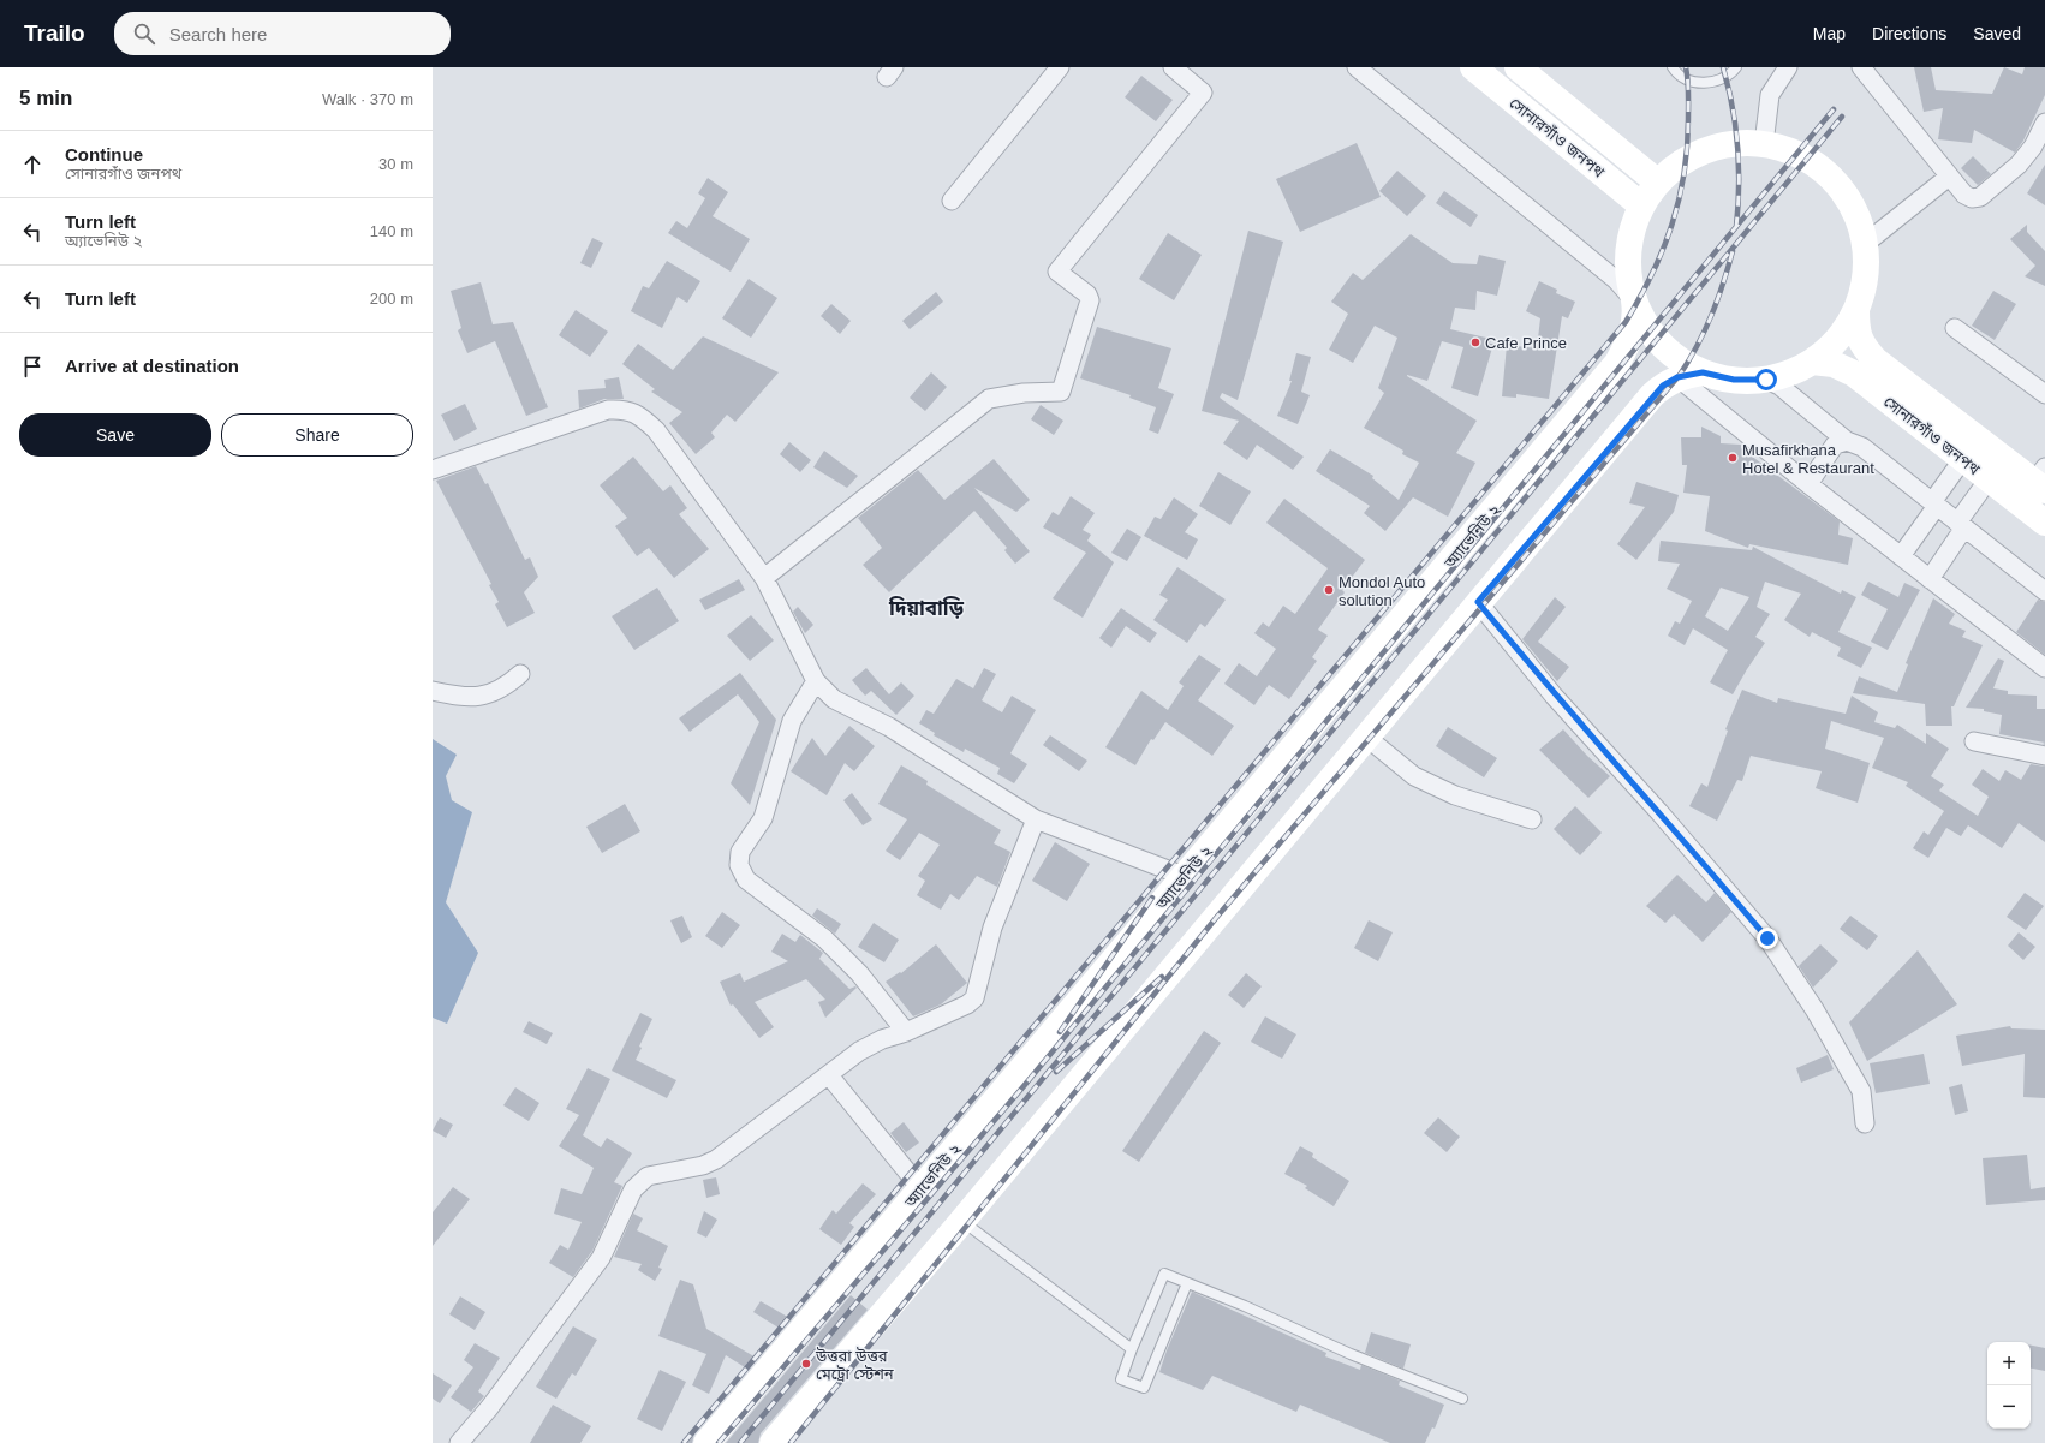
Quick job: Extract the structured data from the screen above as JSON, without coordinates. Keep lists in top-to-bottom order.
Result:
{
  "streets": {
    "main road": ["সোনারগাঁও জনপথ", "অ্যাভেনিউ ২"]
  },
  "crossings": [
    ["সোনারগাঁও জনপথ", "অ্যাভেনিউ ২"]
  ],
  "districts": ["দিয়াবাড়ি"],
  "places": [
    "Cafe Prince",
    "Musafirkhana Hotel & Restaurant",
    "Mondol Auto solution",
    "উত্তরা উত্তর মেট্রো স্টেশন"
  ],
  "page": {
    "header": "Trailo",
    "search": "Search here",
    "nav": ["Map", "Directions", "Saved"],
    "heading": ["5 min", "Walk · 370 m"],
    "list": [
      ["Continue", "সোনারগাঁও জনপথ", "30 m"],
      ["Turn left", "অ্যাভেনিউ ২", "140 m"],
      ["Turn left", "200 m"],
      "Arrive at destination"
    ],
    "buttons": ["Save", "Share"],
    "map_buttons": ["+", "−"]
  }
}
